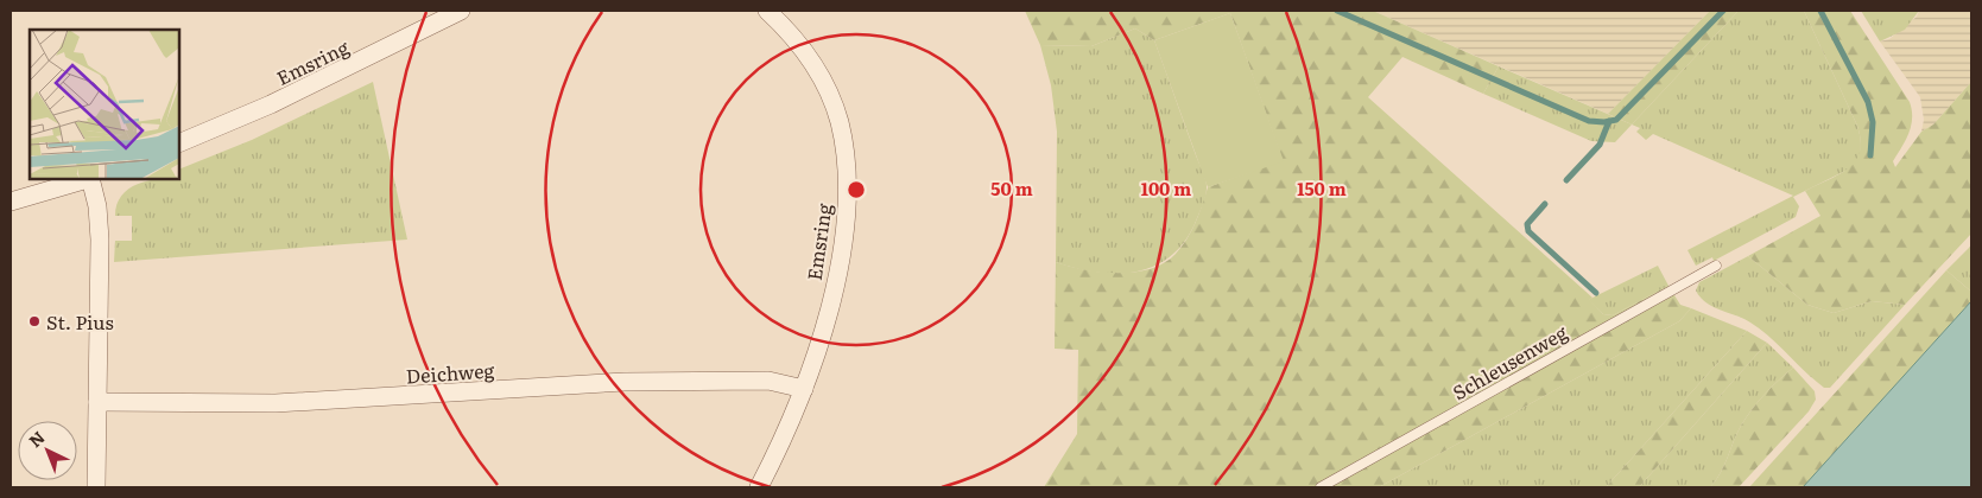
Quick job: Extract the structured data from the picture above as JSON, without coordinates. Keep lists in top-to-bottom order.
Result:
{
  "streets": {
    "street": ["Emsring", "Deichweg"],
    "lane": ["Schleusenweg"]
  },
  "crossings": [
    ["Emsring", "Deichweg"]
  ],
  "places": ["St. Pius"],
  "north": "top left",
  "rings": ["50 m", "100 m", "150 m"]
}
